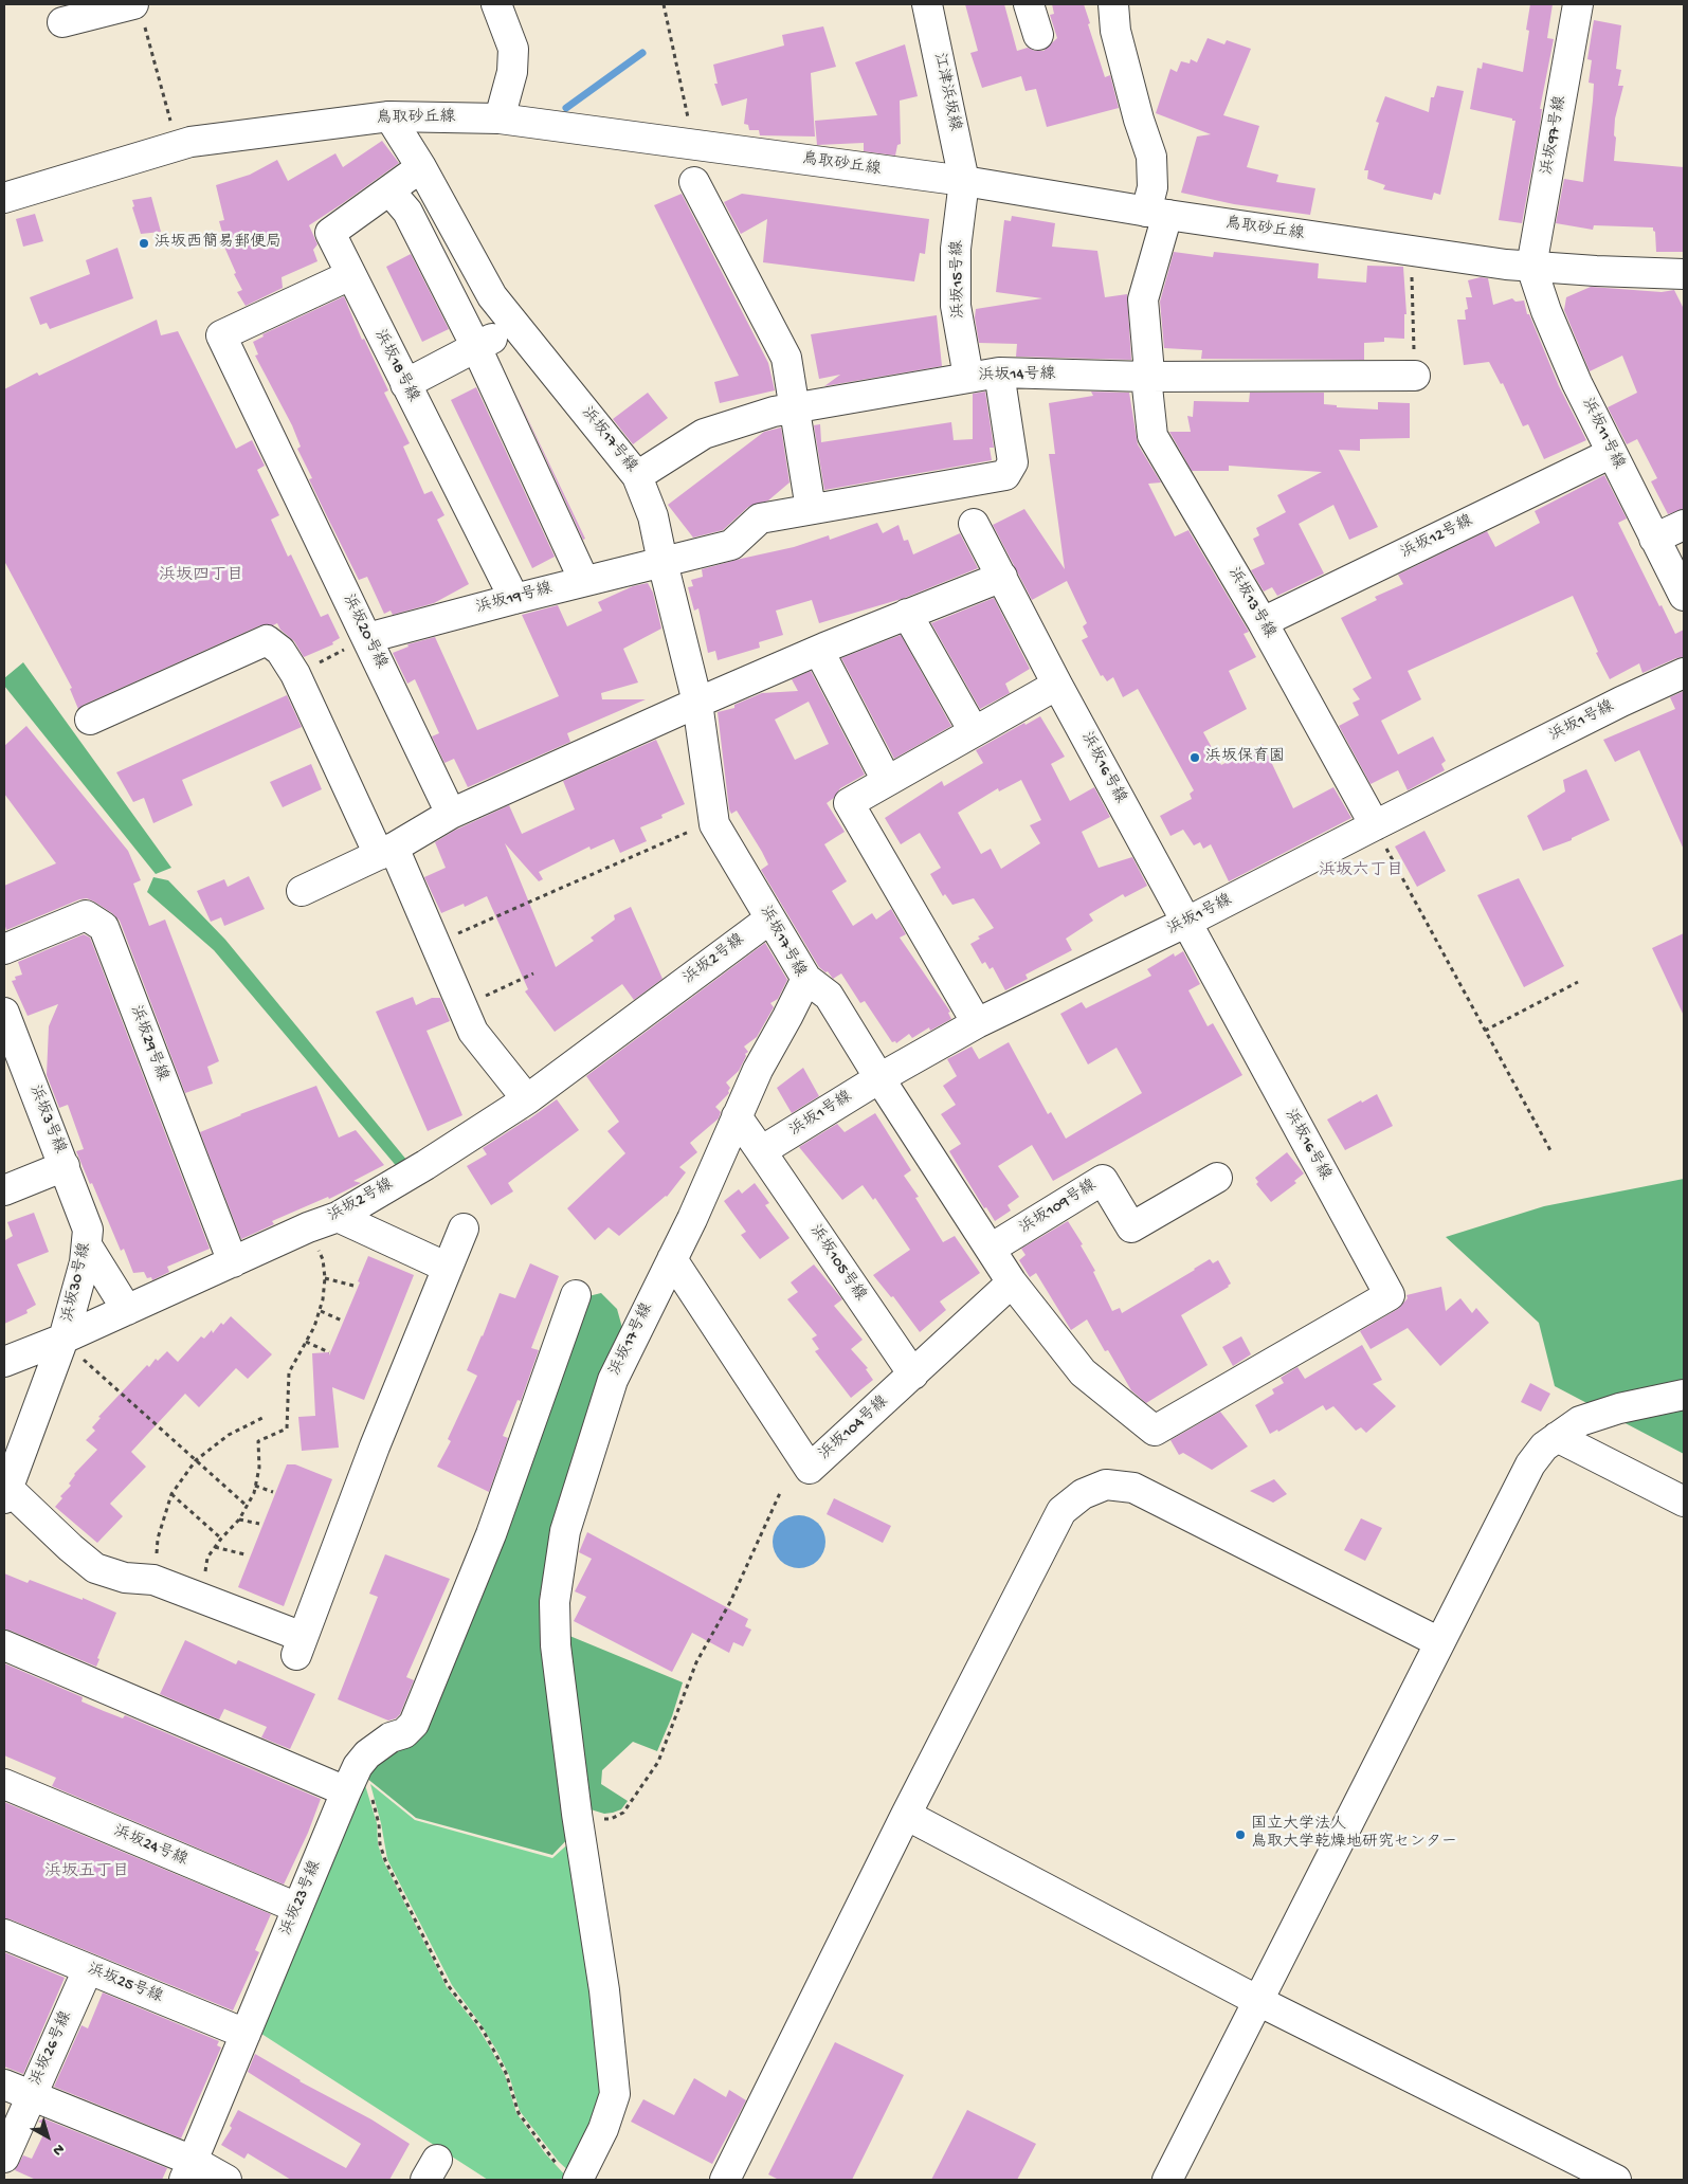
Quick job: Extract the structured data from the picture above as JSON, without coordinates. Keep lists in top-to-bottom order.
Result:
{
  "streets": {
    "street": [
      "江津浜坂線",
      "鳥取砂丘線",
      "浜坂97号線",
      "浜坂15号線",
      "浜坂18号線",
      "浜坂14号線",
      "浜坂11号線",
      "浜坂17号線",
      "浜坂12号線",
      "浜坂19号線",
      "浜坂13号線",
      "浜坂20号線",
      "浜坂1号線",
      "浜坂16号線",
      "浜坂2号線",
      "浜坂29号線",
      "浜坂3号線",
      "浜坂109号線",
      "浜坂105号線",
      "浜坂30号線",
      "浜坂104号線",
      "浜坂24号線",
      "浜坂23号線",
      "浜坂25号線",
      "浜坂26号線"
    ]
  },
  "crossings": [
    ["江津浜坂線", "鳥取砂丘線"],
    ["江津浜坂線", "浜坂15号線"],
    ["鳥取砂丘線", "浜坂97号線"],
    ["鳥取砂丘線", "浜坂15号線"],
    ["鳥取砂丘線", "浜坂11号線"],
    ["鳥取砂丘線", "浜坂17号線"],
    ["鳥取砂丘線", "浜坂13号線"],
    ["浜坂97号線", "浜坂11号線"],
    ["浜坂15号線", "浜坂14号線"],
    ["浜坂18号線", "浜坂17号線"],
    ["浜坂18号線", "浜坂19号線"],
    ["浜坂18号線", "浜坂20号線"],
    ["浜坂14号線", "浜坂17号線"],
    ["浜坂14号線", "浜坂19号線"],
    ["浜坂14号線", "浜坂13号線"],
    ["浜坂11号線", "浜坂12号線"],
    ["浜坂17号線", "浜坂19号線"],
    ["浜坂17号線", "浜坂16号線"],
    ["浜坂17号線", "浜坂2号線"],
    ["浜坂17号線", "浜坂104号線"],
    ["浜坂12号線", "浜坂13号線"],
    ["浜坂19号線", "浜坂20号線"],
    ["浜坂13号線", "浜坂1号線"],
    ["浜坂1号線", "浜坂16号線"],
    ["浜坂1号線", "浜坂105号線"],
    ["浜坂16号線", "浜坂109号線"],
    ["浜坂16号線", "浜坂104号線"],
    ["浜坂2号線", "浜坂29号線"],
    ["浜坂2号線", "浜坂30号線"],
    ["浜坂3号線", "浜坂30号線"],
    ["浜坂105号線", "浜坂104号線"],
    ["浜坂24号線", "浜坂23号線"],
    ["浜坂23号線", "浜坂25号線"],
    ["浜坂25号線", "浜坂26号線"]
  ],
  "districts": ["浜坂四丁目", "浜坂六丁目", "浜坂五丁目"],
  "places": ["浜坂西簡易郵便局", "浜坂保育園", "国立大学法人 鳥取大学乾燥地研究センター"],
  "north": "bottom right"
}
